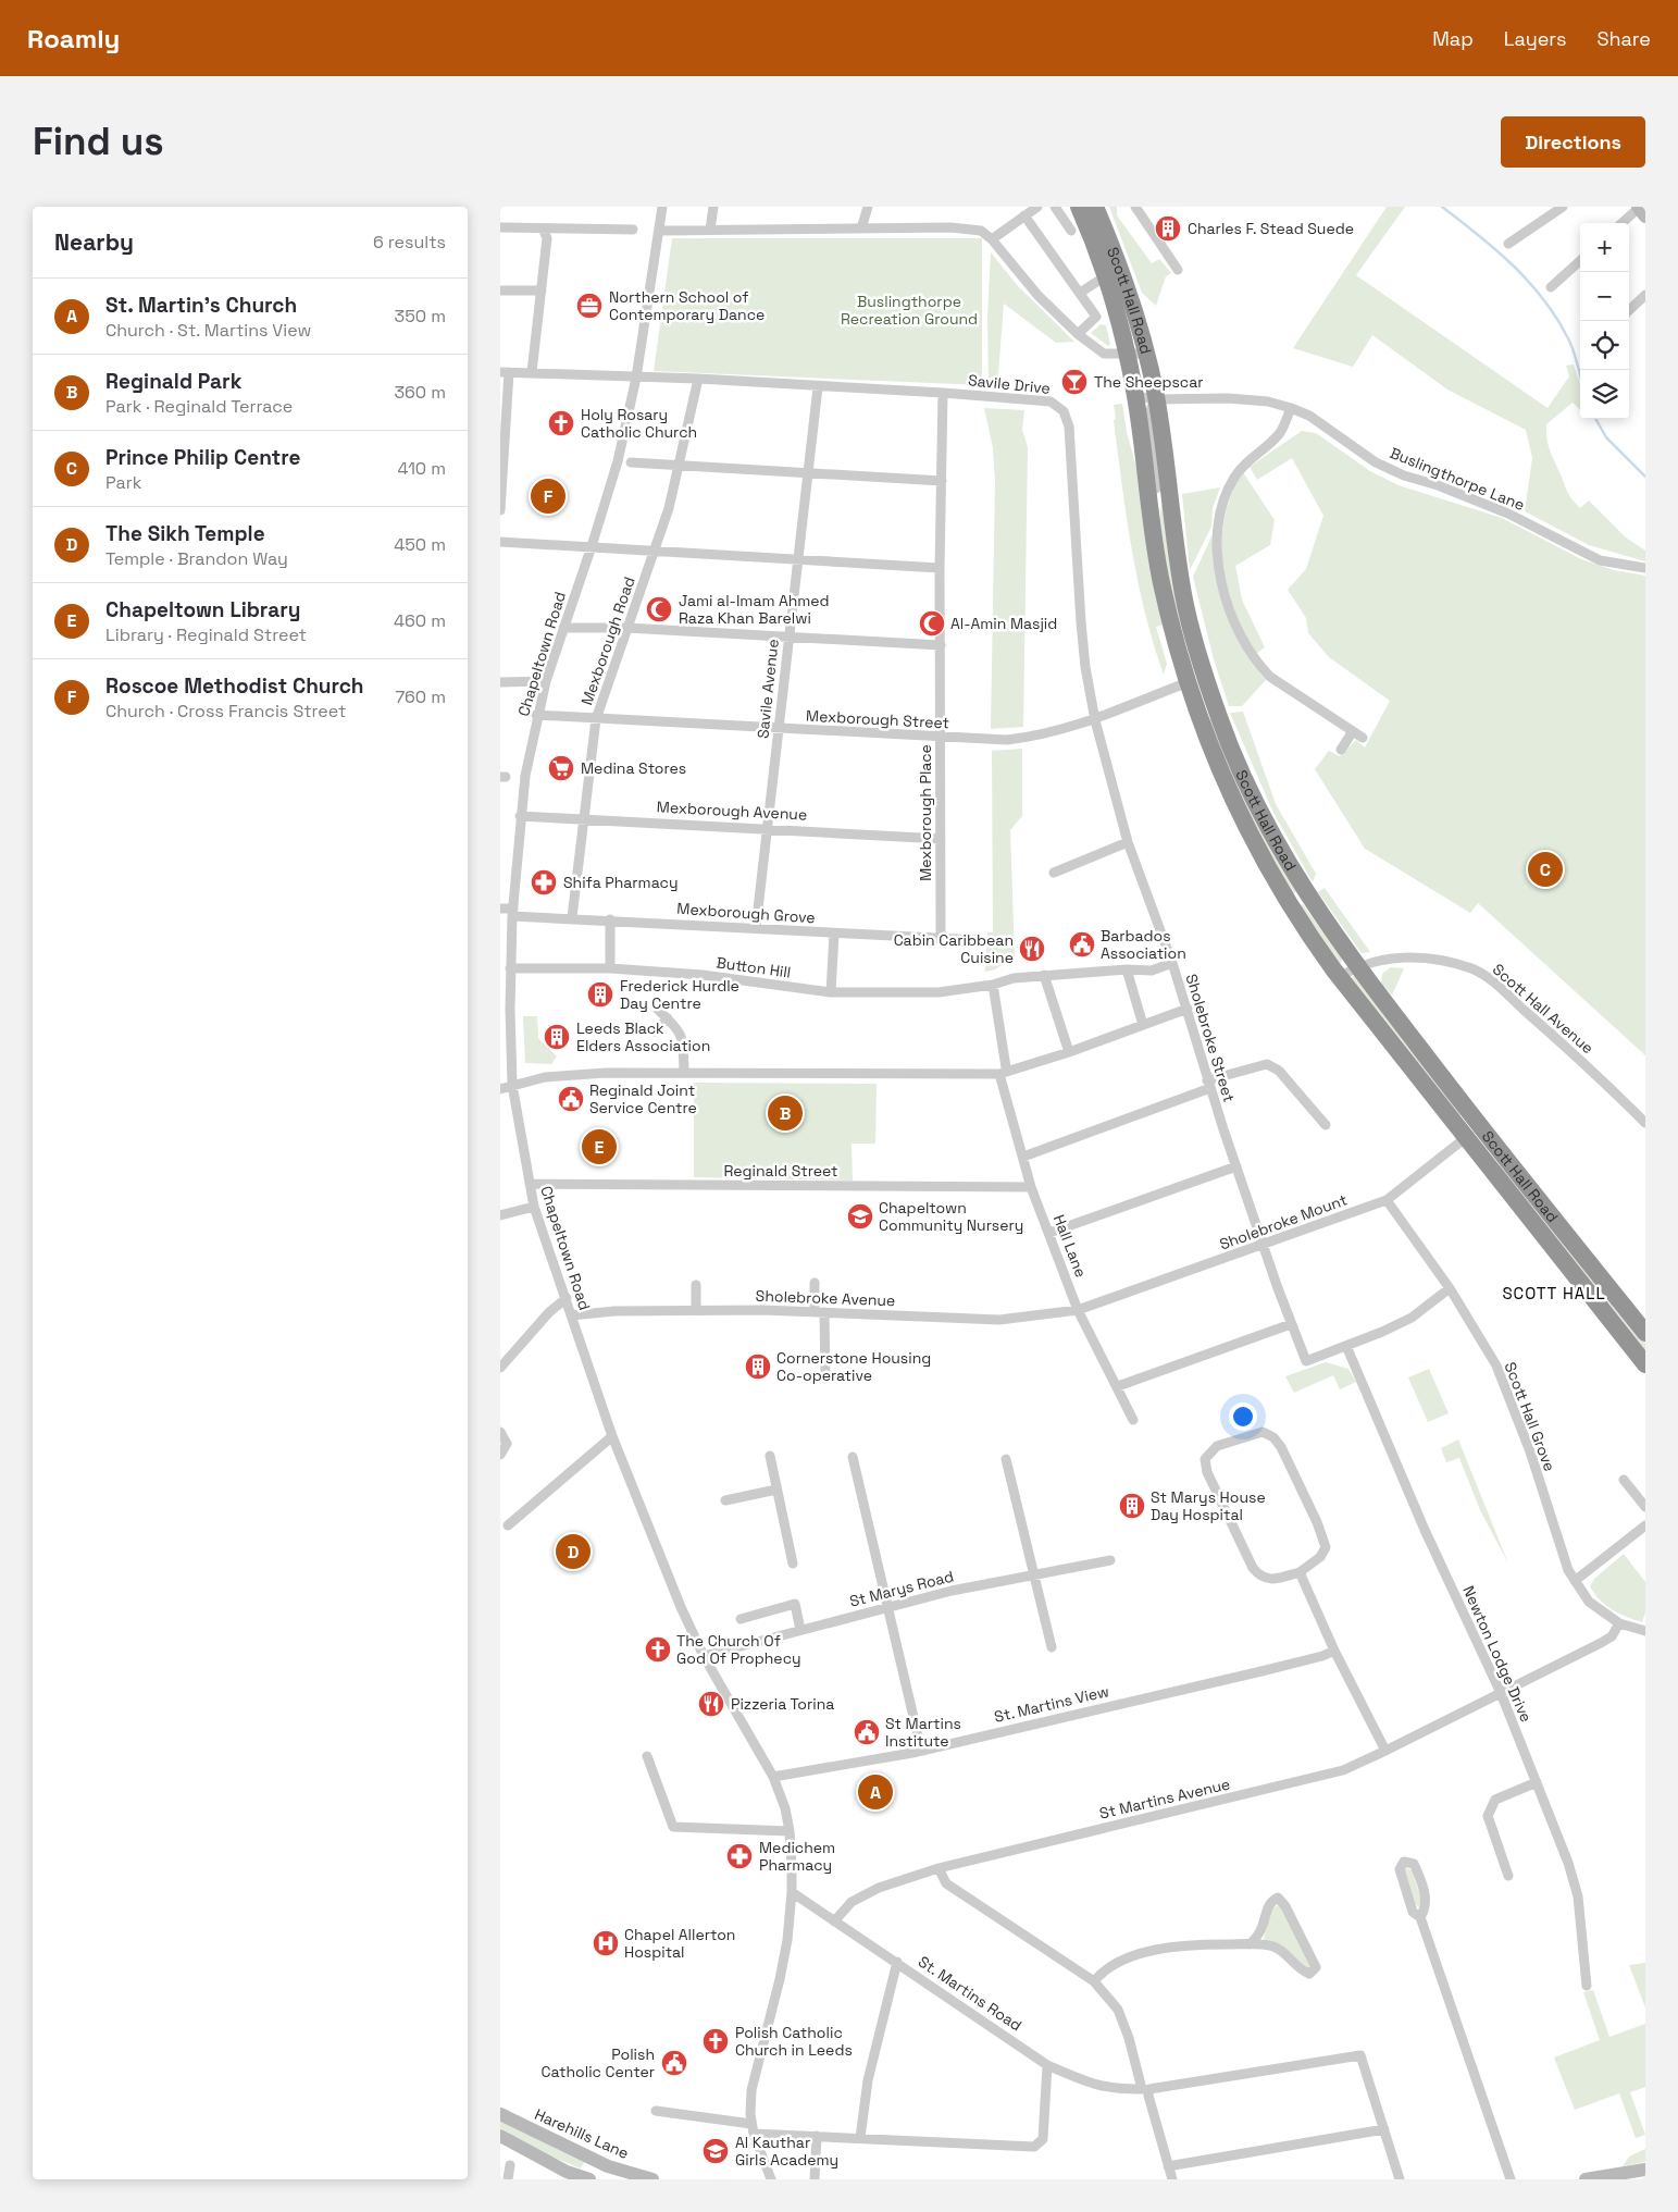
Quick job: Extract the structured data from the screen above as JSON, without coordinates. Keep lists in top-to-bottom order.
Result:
{
  "streets": {
    "highway": ["Scott Hall Road"],
    "main road": ["Harehills Lane"],
    "street": [
      "Savile Drive",
      "Buslingthorpe Lane",
      "Mexborough Road",
      "Chapeltown Road",
      "Savile Avenue",
      "Mexborough Street",
      "Mexborough Avenue",
      "Mexborough Place",
      "Mexborough Grove",
      "Button Hill",
      "Scott Hall Avenue",
      "Sholebroke Street",
      "Reginald Street",
      "Sholebroke Mount",
      "Hall Lane",
      "Sholebroke Avenue",
      "Scott Hall Grove",
      "St Marys Road",
      "Newton Lodge Drive",
      "St. Martins View",
      "St Martins Avenue",
      "St. Martins Road"
    ]
  },
  "crossings": [
    ["Scott Hall Road", "Buslingthorpe Lane"],
    ["Scott Hall Road", "Mexborough Street"],
    ["Scott Hall Road", "Scott Hall Avenue"],
    ["Scott Hall Road", "Sholebroke Mount"],
    ["Savile Drive", "Mexborough Road"],
    ["Savile Drive", "Chapeltown Road"],
    ["Savile Drive", "Savile Avenue"],
    ["Savile Drive", "Mexborough Street"],
    ["Savile Drive", "Mexborough Place"],
    ["Savile Drive", "Sholebroke Street"],
    ["Mexborough Road", "Mexborough Street"],
    ["Mexborough Road", "Mexborough Avenue"],
    ["Mexborough Road", "Mexborough Grove"],
    ["Chapeltown Road", "Mexborough Street"],
    ["Chapeltown Road", "Mexborough Avenue"],
    ["Chapeltown Road", "Mexborough Grove"],
    ["Chapeltown Road", "Button Hill"],
    ["Chapeltown Road", "Reginald Street"],
    ["Chapeltown Road", "Sholebroke Avenue"],
    ["Chapeltown Road", "St Marys Road"],
    ["Chapeltown Road", "St. Martins View"],
    ["Chapeltown Road", "St. Martins Road"],
    ["Savile Avenue", "Mexborough Street"],
    ["Savile Avenue", "Mexborough Avenue"],
    ["Savile Avenue", "Mexborough Grove"],
    ["Mexborough Street", "Mexborough Place"],
    ["Mexborough Street", "Sholebroke Street"],
    ["Mexborough Avenue", "Mexborough Place"],
    ["Mexborough Place", "Mexborough Grove"],
    ["Button Hill", "Sholebroke Street"],
    ["Button Hill", "Hall Lane"],
    ["Sholebroke Street", "Sholebroke Mount"],
    ["Sholebroke Street", "Newton Lodge Drive"],
    ["Reginald Street", "Hall Lane"],
    ["Sholebroke Mount", "Hall Lane"],
    ["Sholebroke Mount", "Sholebroke Avenue"],
    ["Sholebroke Mount", "Scott Hall Grove"],
    ["Hall Lane", "Sholebroke Avenue"],
    ["Scott Hall Grove", "St Martins Avenue"],
    ["Newton Lodge Drive", "St Martins Avenue"],
    ["St Martins Avenue", "St. Martins Road"]
  ],
  "districts": ["SCOTT HALL"],
  "parks": ["Buslingthorpe Recreation Ground"],
  "places": {
    "building": [
      "Charles F. Stead Suede",
      "Frederick Hurdle Day Centre",
      "Leeds Black Elders Association",
      "Cornerstone Housing Co-operative",
      "St Marys House Day Hospital"
    ],
    "office": ["Northern School of Contemporary Dance"],
    "bar": ["The Sheepscar"],
    "church": ["Holy Rosary Catholic Church", "The Church Of God Of Prophecy", "Polish Catholic Church in Leeds"],
    "mosque": ["Jami al-Imam Ahmed Raza Khan Barelwi", "Al-Amin Masjid"],
    "supermarket": ["Medina Stores"],
    "pharmacy": ["Shifa Pharmacy", "Medichem Pharmacy"],
    "public building": [
      "Barbados Association",
      "Reginald Joint Service Centre",
      "St Martins Institute",
      "Polish Catholic Center"
    ],
    "restaurant": ["Cabin Caribbean Cuisine", "Pizzeria Torina"],
    "school or university": ["Chapeltown Community Nursery", "Al Kauthar Girls Academy"],
    "hospital": ["Chapel Allerton Hospital"]
  },
  "page": {
    "header": "Roamly",
    "nav": ["Map", "Layers", "Share"],
    "buttons": "Directions",
    "title": "Find us",
    "heading": ["Nearby", "6 results"],
    "map_buttons": ["+", "−"],
    "list": [
      {
        "mark": "A",
        "name": "St. Martin's Church",
        "note": "Church · St. Martins View",
        "value": "350 m"
      },
      {
        "mark": "B",
        "name": "Reginald Park",
        "note": "Park · Reginald Terrace",
        "value": "360 m"
      },
      {
        "mark": "C",
        "name": "Prince Philip Centre",
        "note": "Park",
        "value": "410 m"
      },
      {
        "mark": "D",
        "name": "The Sikh Temple",
        "note": "Temple · Brandon Way",
        "value": "450 m"
      },
      {
        "mark": "E",
        "name": "Chapeltown Library",
        "note": "Library · Reginald Street",
        "value": "460 m"
      },
      {
        "mark": "F",
        "name": "Roscoe Methodist Church",
        "note": "Church · Cross Francis Street",
        "value": "760 m"
      }
    ],
    "pins": [
      "F",
      "C",
      "B",
      "E",
      "D",
      "A"
    ]
  }
}
